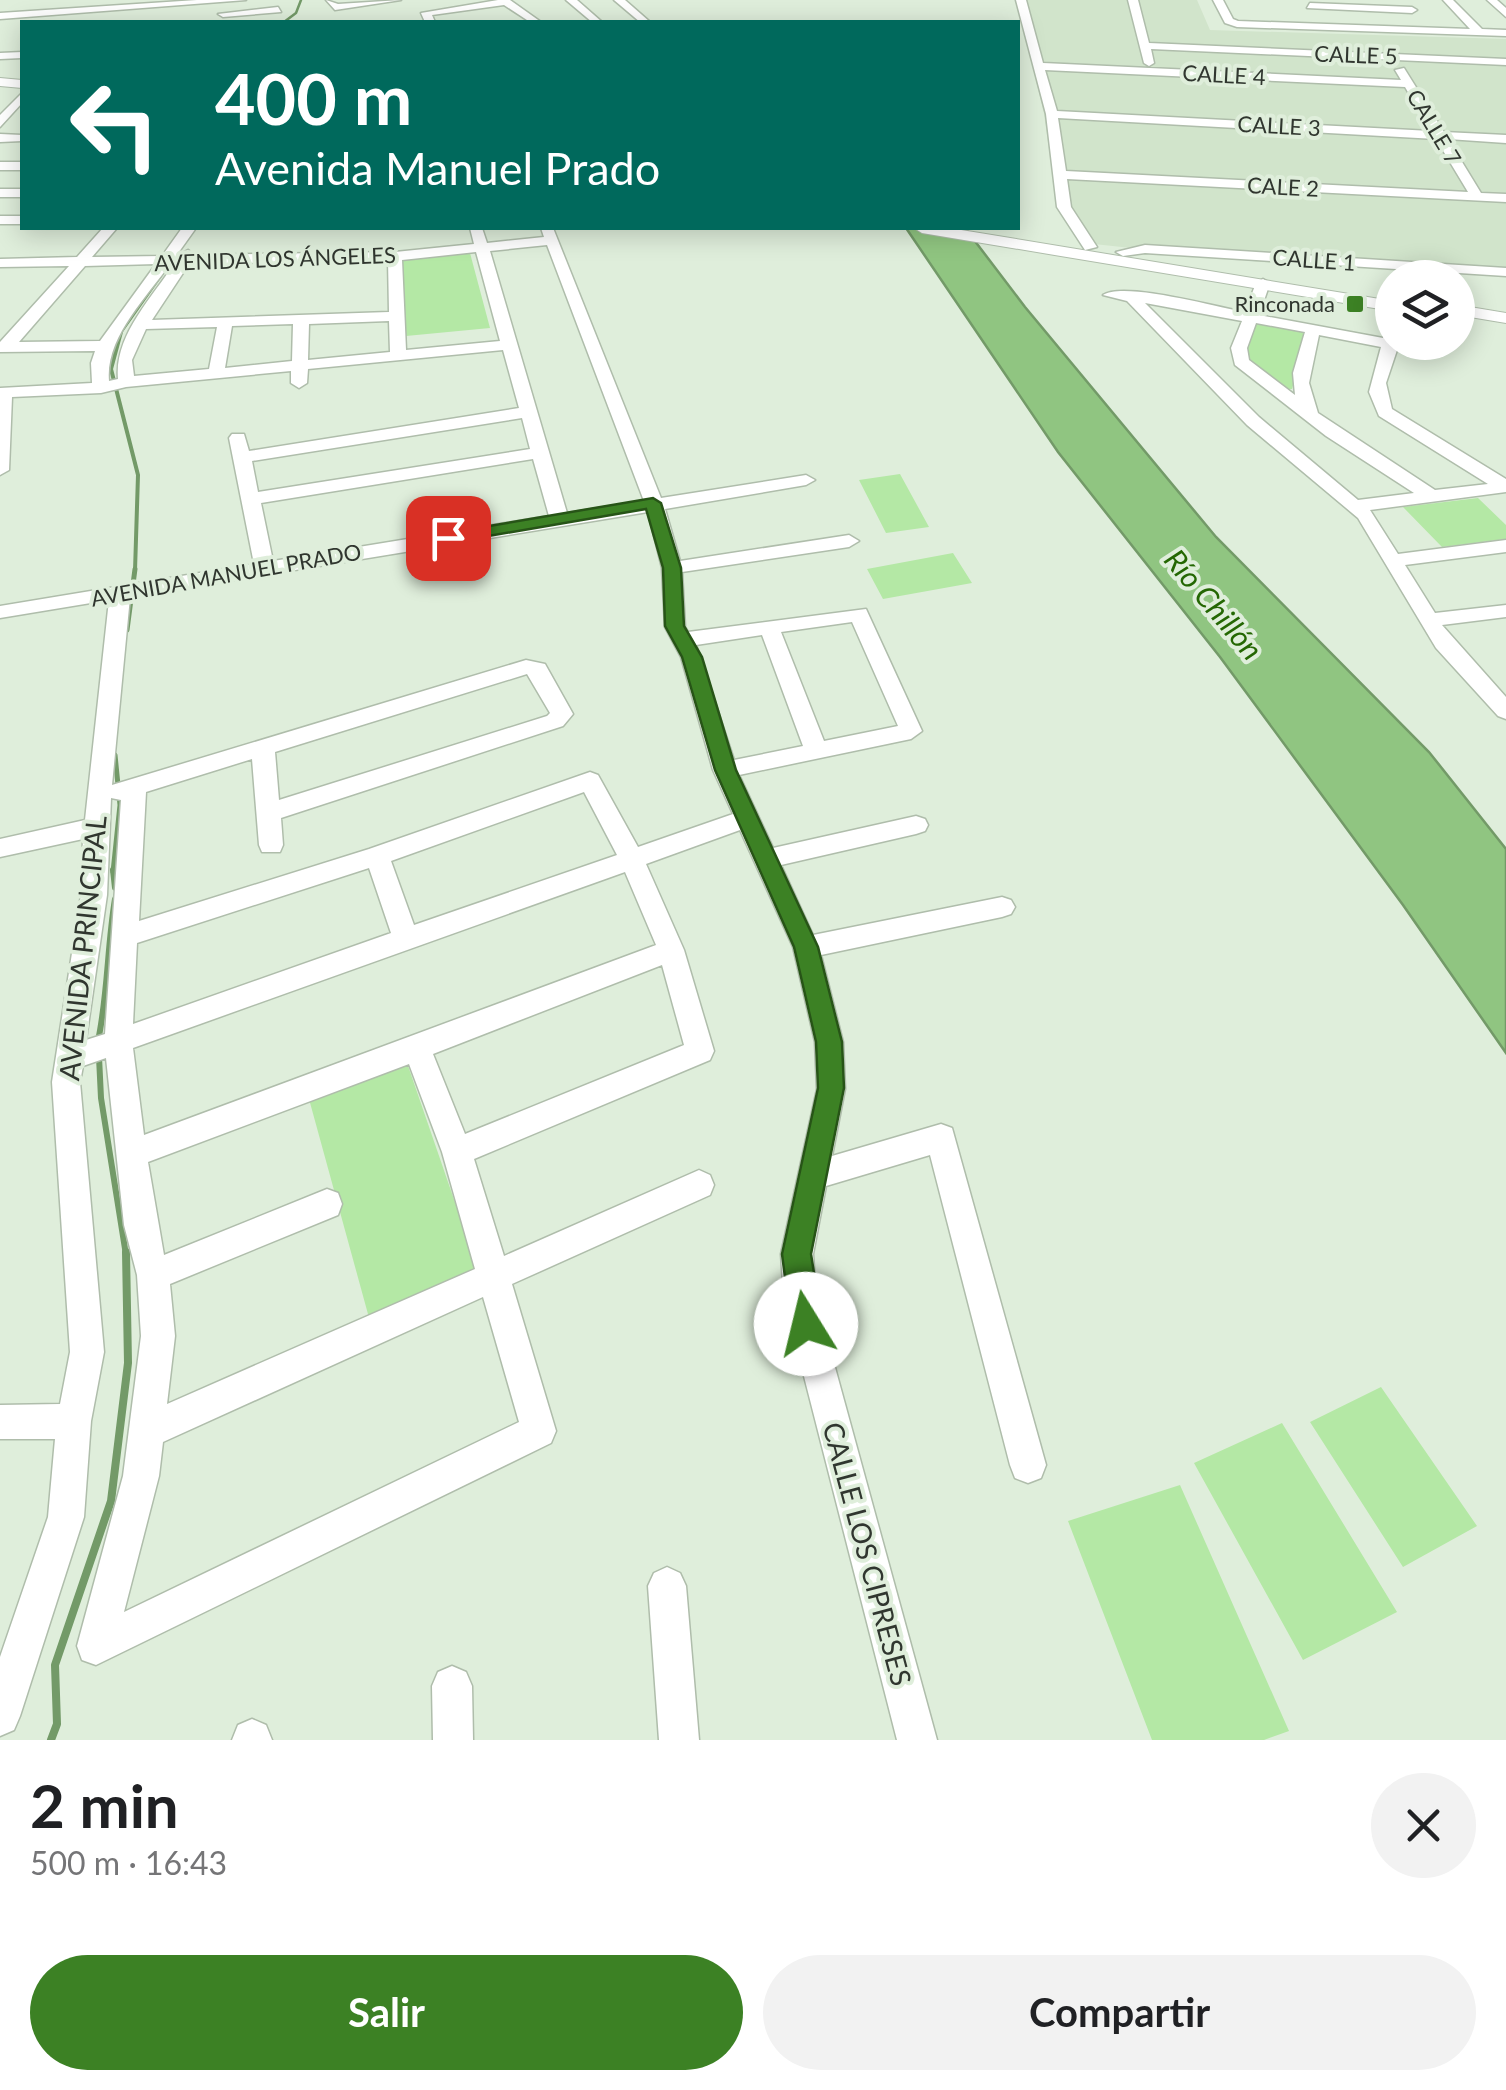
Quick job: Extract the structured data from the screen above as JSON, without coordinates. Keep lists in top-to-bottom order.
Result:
{
  "streets": {
    "street": [
      "CALLE 5",
      "CALLE 4",
      "CALLE 3",
      "CALLE 7",
      "CALE 2",
      "AVENIDA LOS ÁNGELES",
      "CALLE 1",
      "AVENIDA MANUEL PRADO",
      "AVENIDA PRINCIPAL",
      "CALLE LOS CIPRESES"
    ]
  },
  "crossings": [
    ["CALLE 5", "CALLE 7"],
    ["CALLE 4", "CALLE 7"],
    ["CALLE 3", "CALLE 7"],
    ["CALLE 7", "CALE 2"],
    ["AVENIDA LOS ÁNGELES", "CALLE LOS CIPRESES"],
    ["AVENIDA MANUEL PRADO", "AVENIDA PRINCIPAL"],
    ["AVENIDA MANUEL PRADO", "CALLE LOS CIPRESES"]
  ],
  "water": ["Río Chillón"],
  "places": {
    "transit": ["Rinconada"]
  },
  "page": {
    "turn": ["400 m", "Avenida Manuel Prado"],
    "heading": ["2 min", "500 m · 16:43"],
    "buttons": ["Salir", "Compartir"]
  }
}
